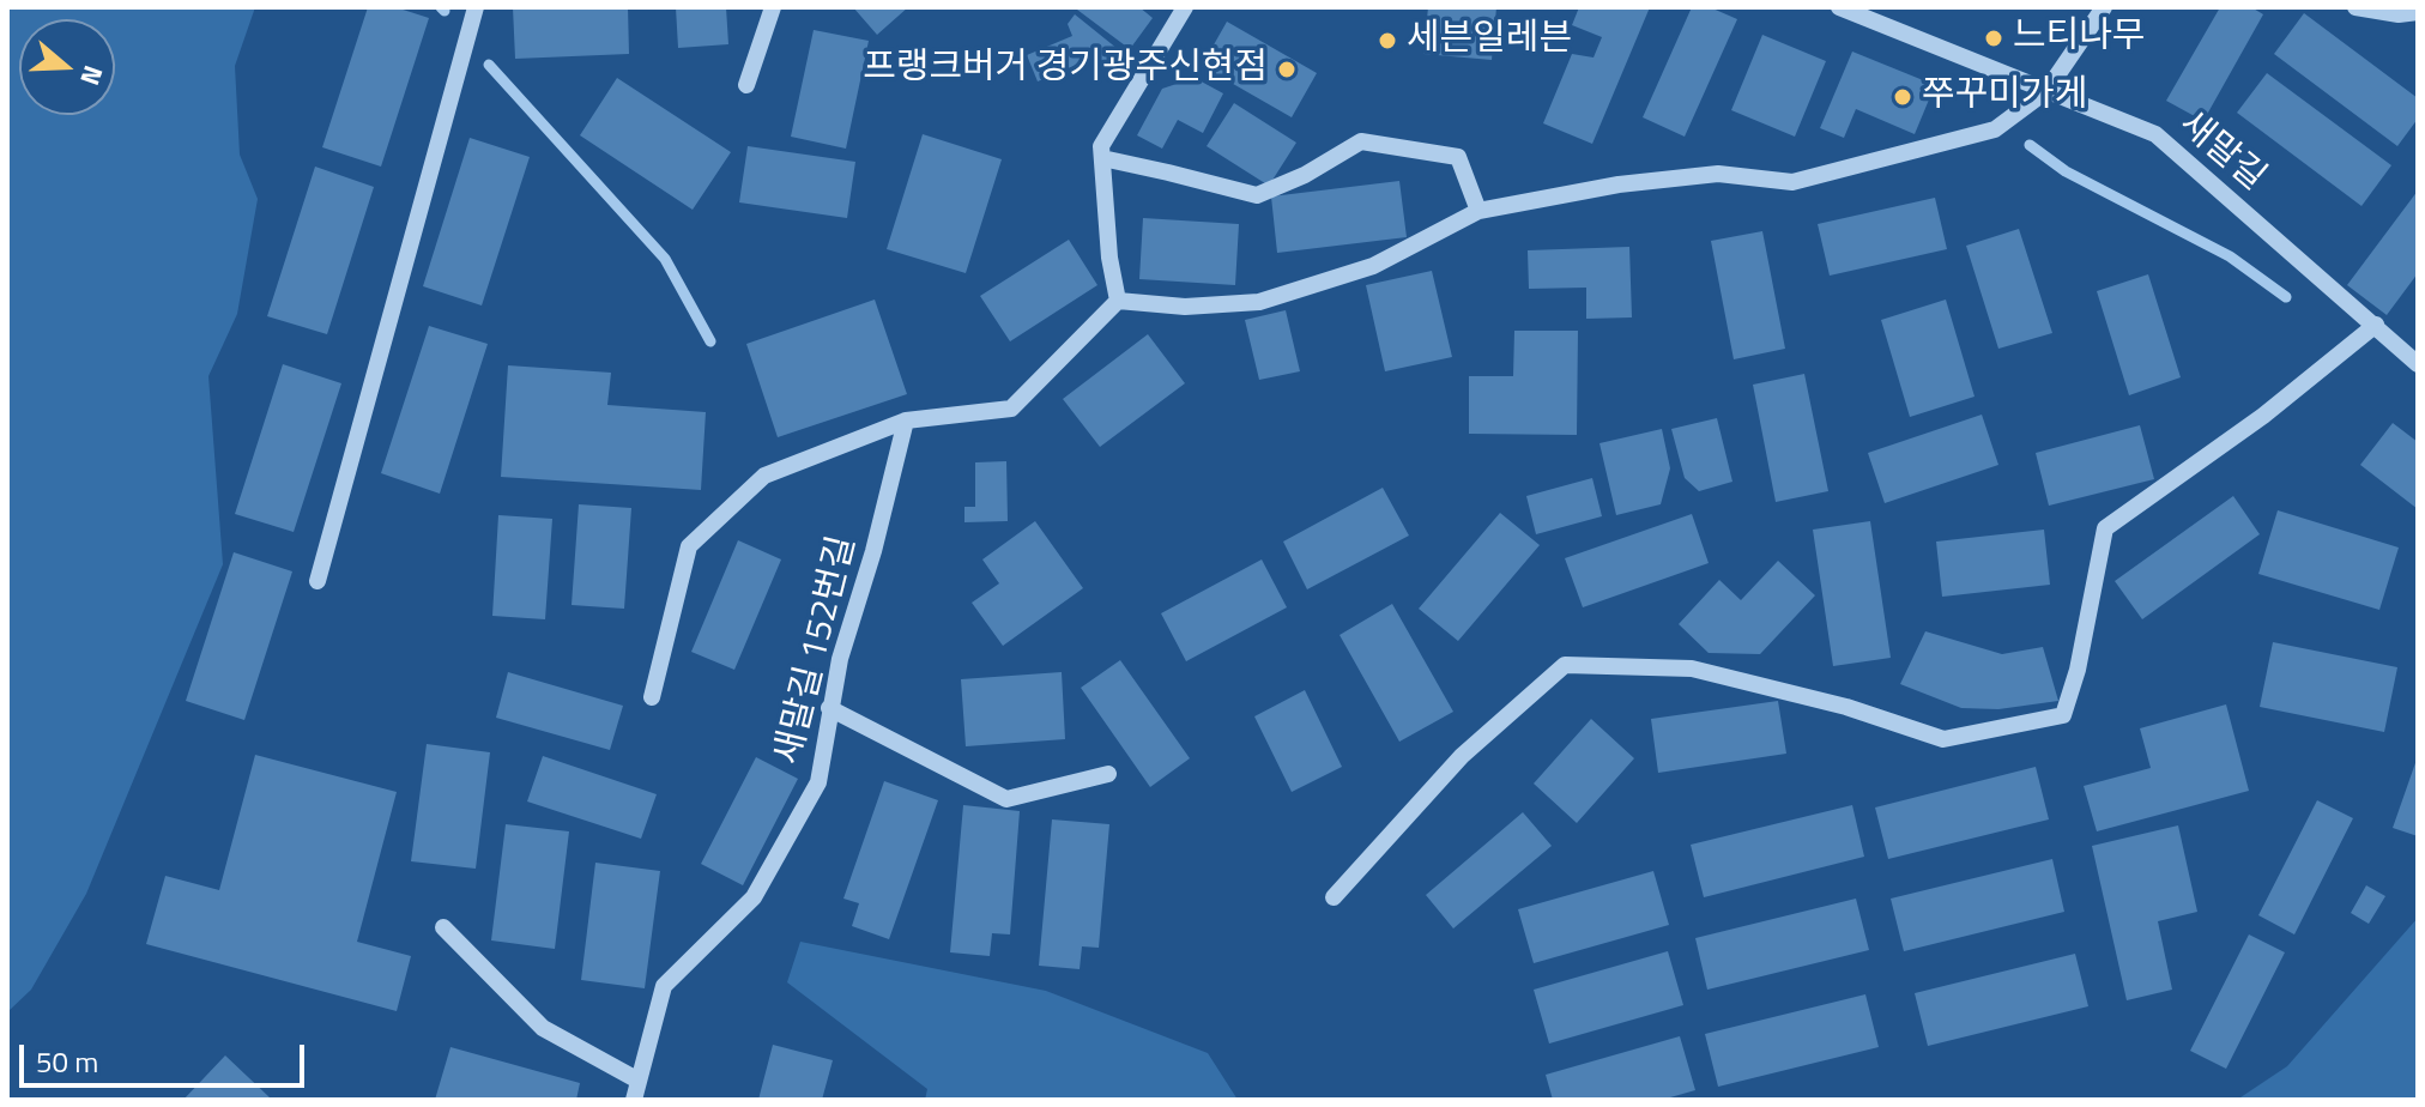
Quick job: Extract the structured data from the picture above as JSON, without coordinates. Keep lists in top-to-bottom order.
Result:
{
  "streets": {
    "street": ["새말길", "새말길 152번길"]
  },
  "places": [
    "느티나무",
    "세븐일레븐",
    "프랭크버거 경기광주신현점",
    "쭈꾸미가게"
  ],
  "scale_bar": "50 m",
  "north": "right"
}
